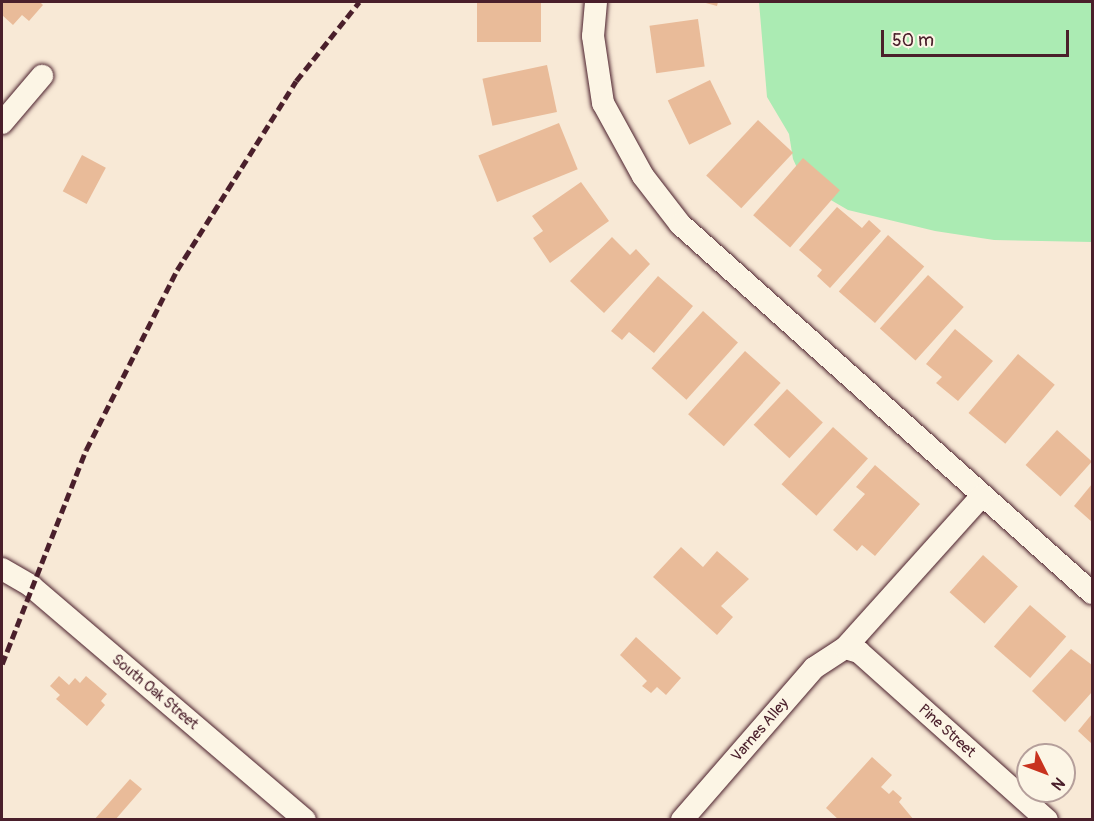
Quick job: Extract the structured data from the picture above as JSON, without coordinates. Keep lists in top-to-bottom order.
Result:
{
  "streets": {
    "street": ["South Oak Street", "Varnes Alley", "Pine Street"]
  },
  "crossings": [
    ["Varnes Alley", "Pine Street"]
  ],
  "scale_bar": "50 m",
  "north": "bottom right"
}
